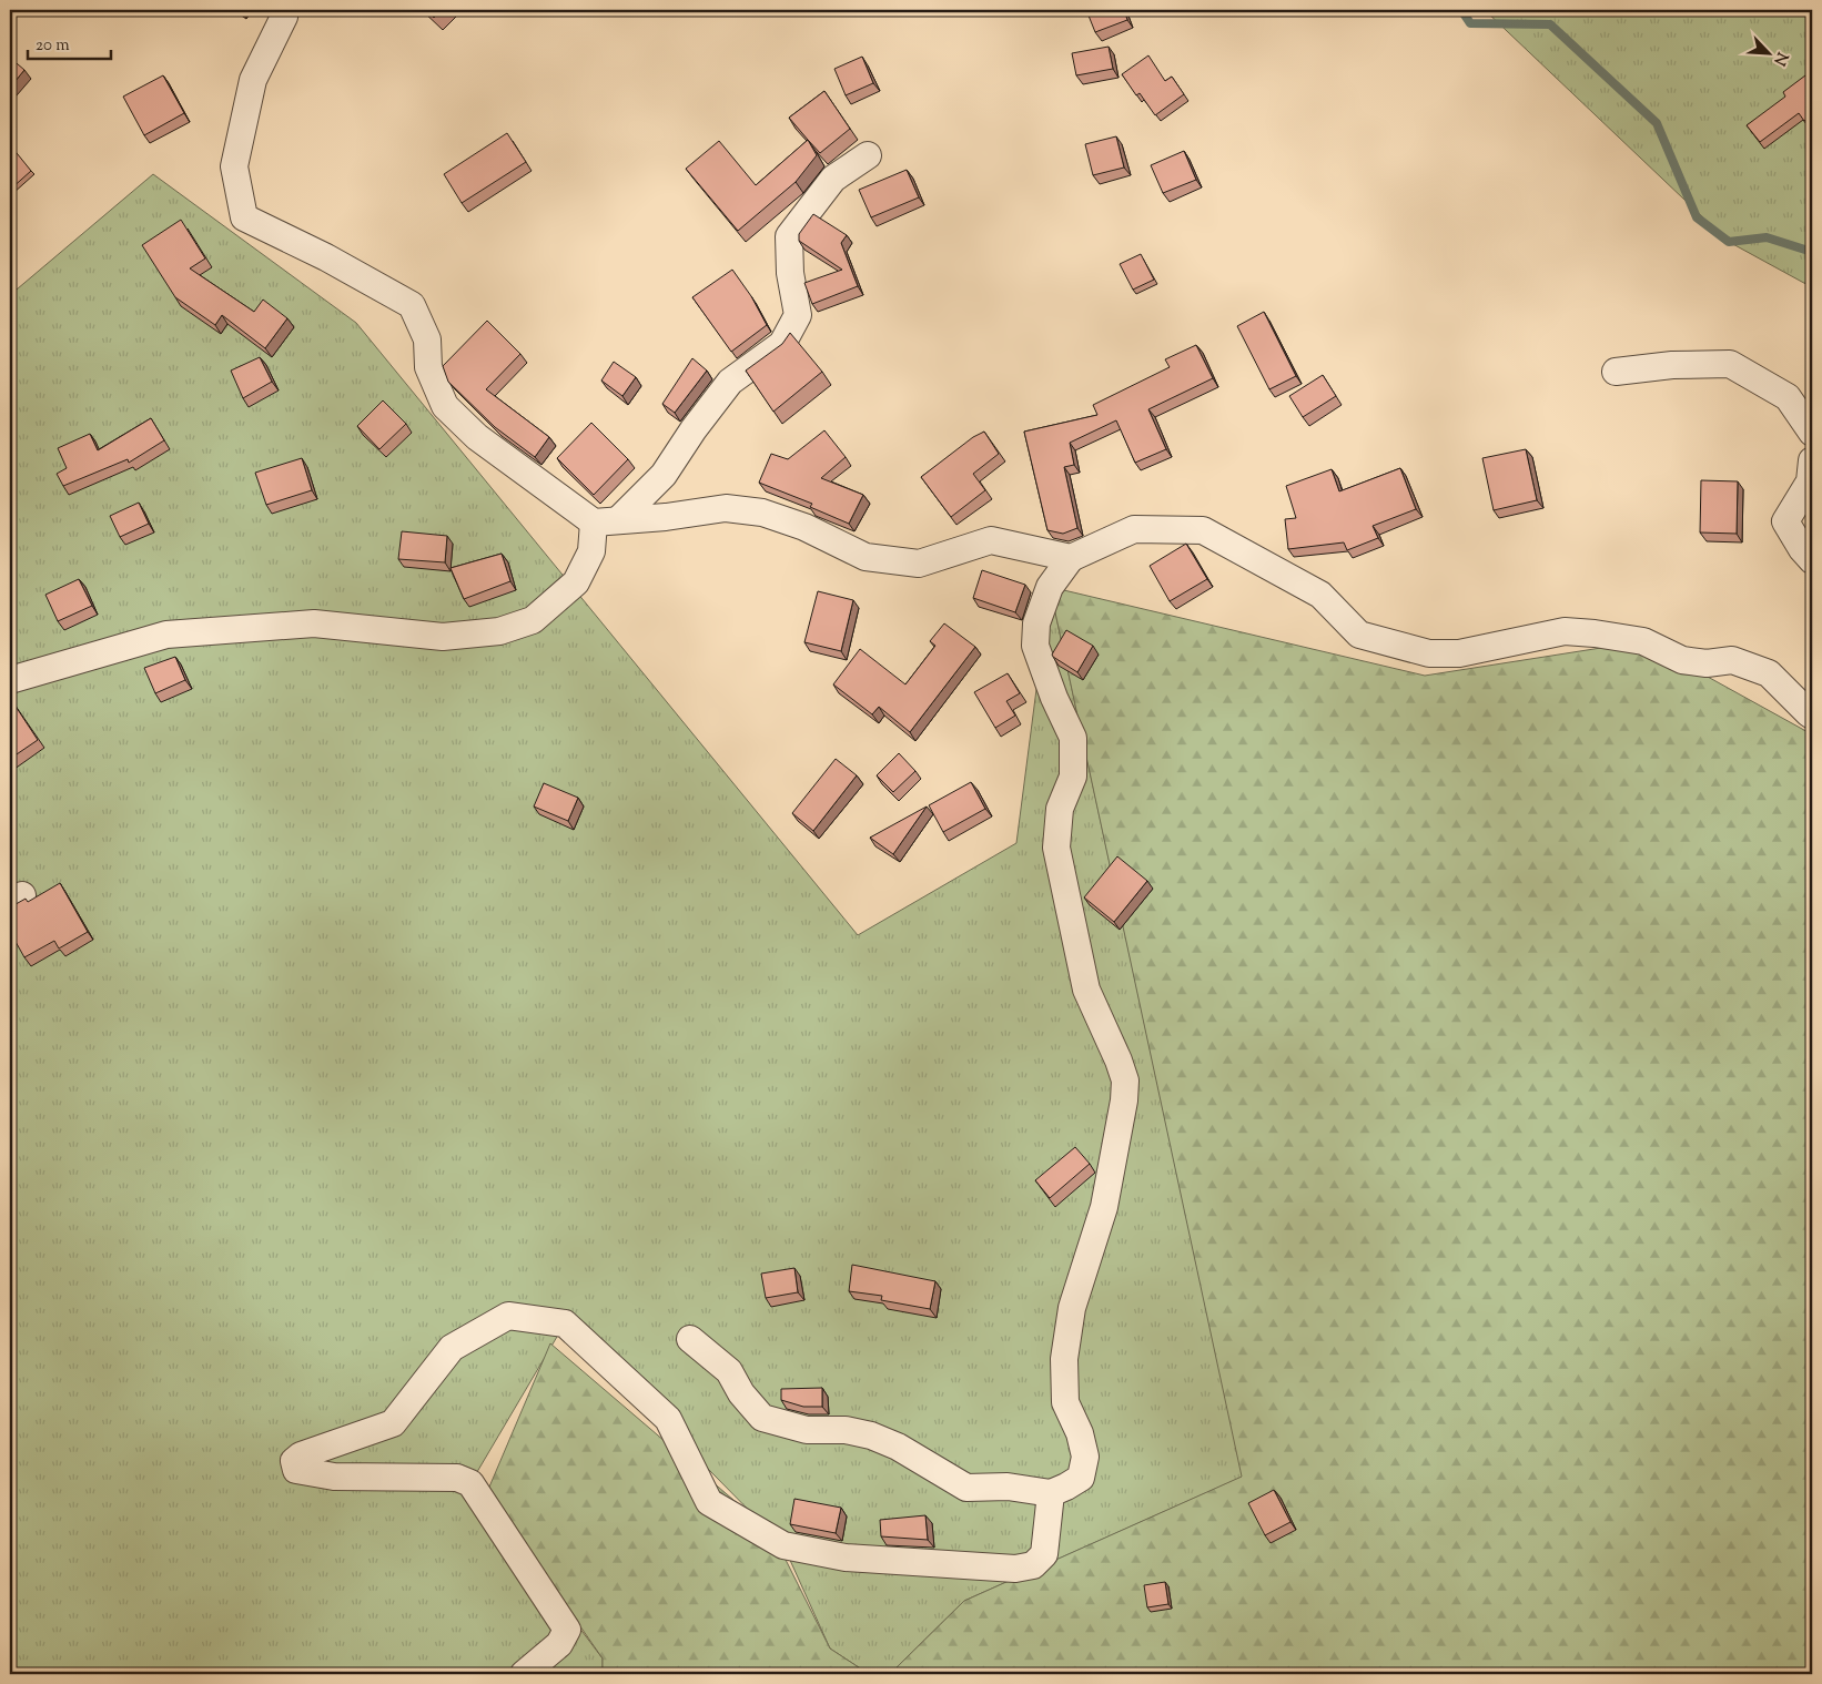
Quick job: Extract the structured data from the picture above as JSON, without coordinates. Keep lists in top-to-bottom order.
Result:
{
  "scale_bar": "20 m",
  "north": "bottom right"
}
